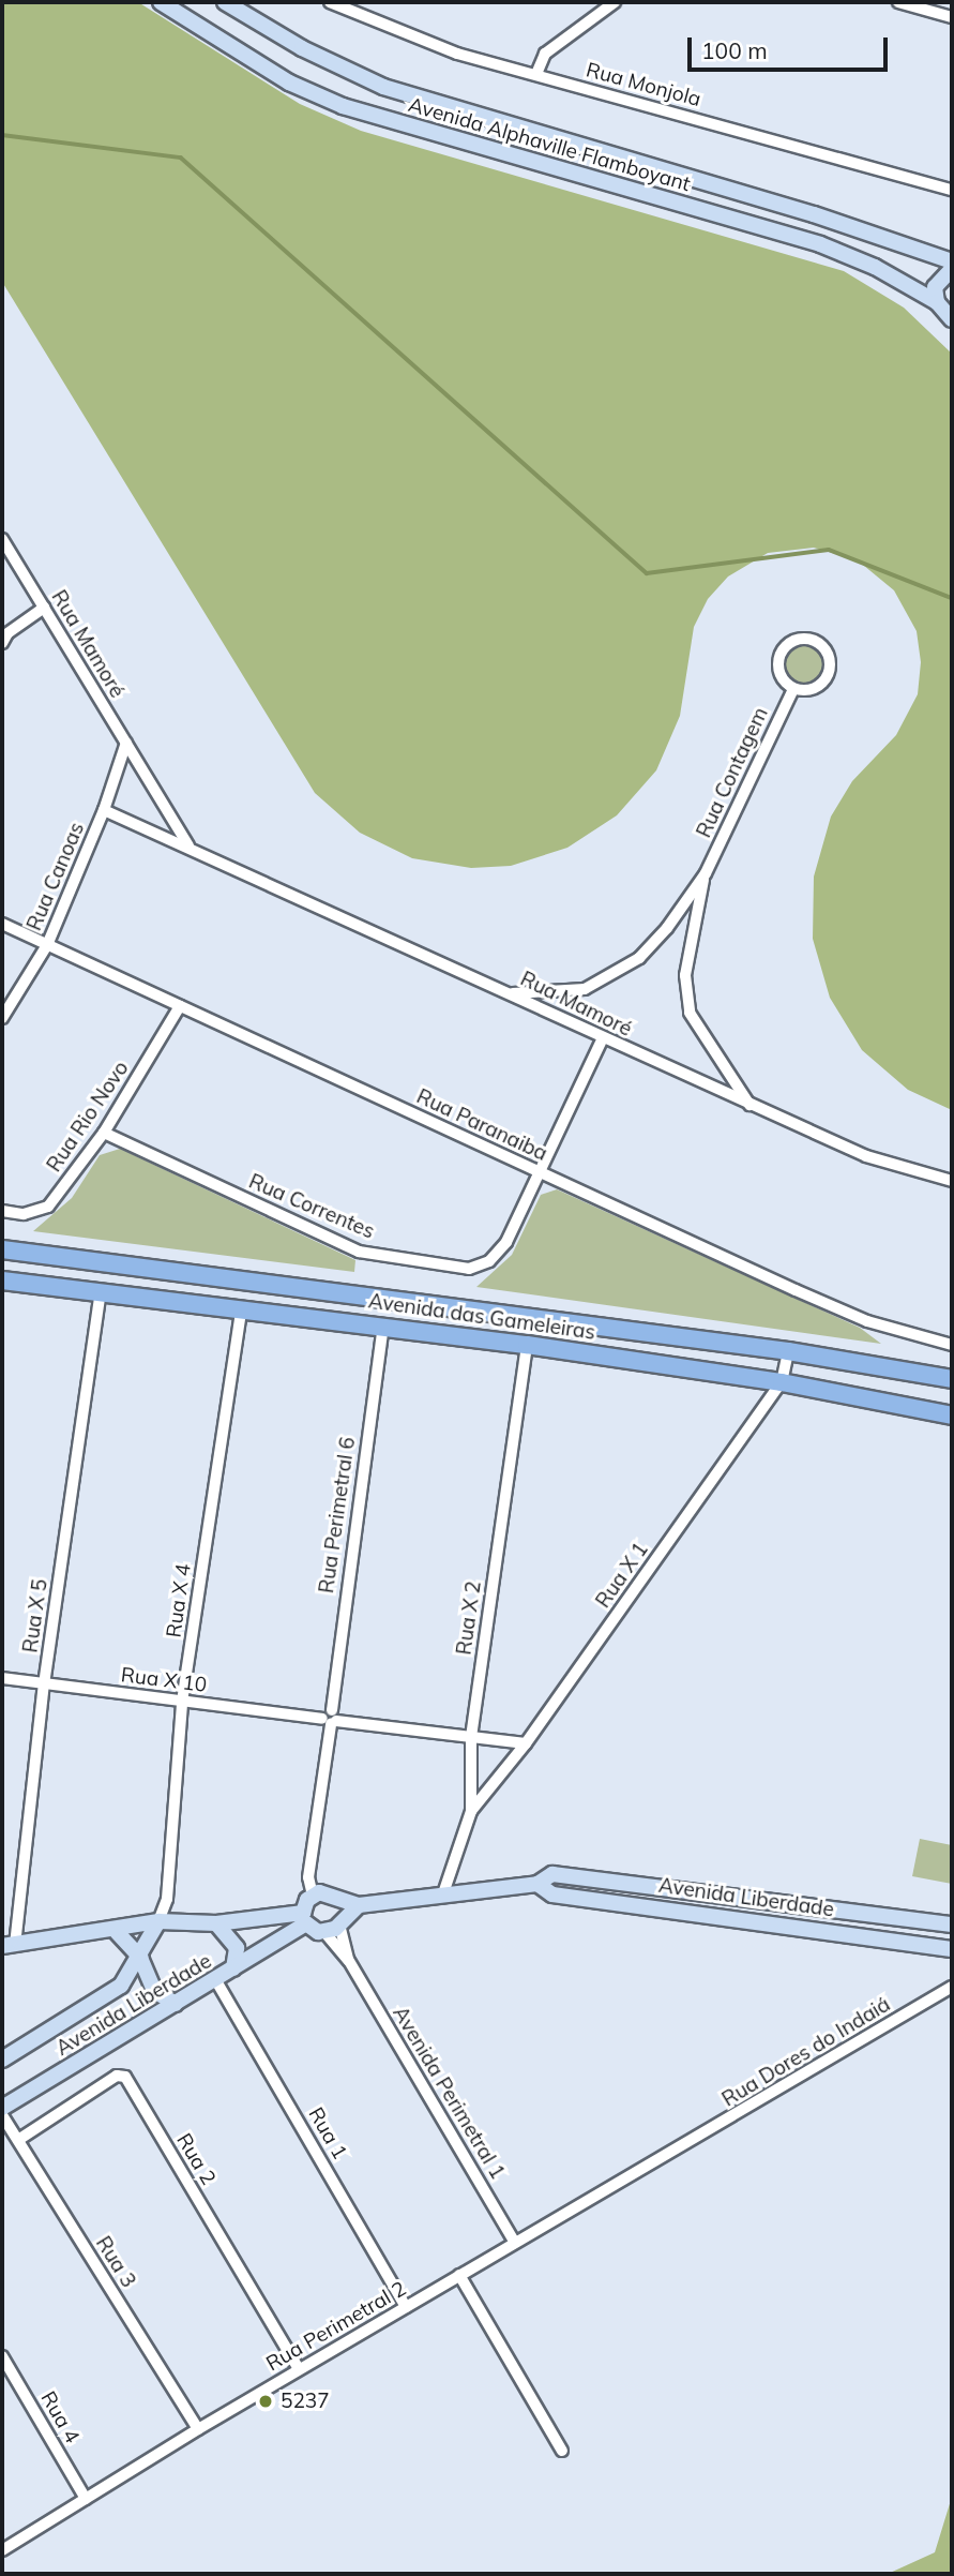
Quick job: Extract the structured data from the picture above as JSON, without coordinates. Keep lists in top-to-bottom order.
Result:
{
  "streets": {
    "main road": ["Avenida das Gameleiras"],
    "street": [
      "Rua Monjola",
      "Avenida Alphaville Flamboyant",
      "Rua Mamoré",
      "Rua Contagem",
      "Rua Canoas",
      "Rua Rio Novo",
      "Rua Paranaiba",
      "Rua Correntes",
      "Rua Perimetral 6",
      "Rua X 1",
      "Rua X 4",
      "Rua X 5",
      "Rua X 2",
      "Rua X 10",
      "Avenida Liberdade",
      "Rua Dores do Indaiá",
      "Avenida Perimetral 1",
      "Rua 1",
      "Rua 2",
      "Rua 3",
      "Rua Perimetral 2",
      "Rua 4"
    ]
  },
  "crossings": [
    ["Rua Mamoré", "Rua Contagem"],
    ["Rua Mamoré", "Rua Canoas"],
    ["Rua Mamoré", "Rua Correntes"],
    ["Rua Canoas", "Rua Paranaiba"],
    ["Rua Rio Novo", "Rua Paranaiba"],
    ["Rua Rio Novo", "Rua Correntes"],
    ["Rua Paranaiba", "Rua Correntes"],
    ["Avenida das Gameleiras", "Rua Perimetral 6"],
    ["Avenida das Gameleiras", "Rua X 1"],
    ["Avenida das Gameleiras", "Rua X 4"],
    ["Avenida das Gameleiras", "Rua X 5"],
    ["Avenida das Gameleiras", "Rua X 2"],
    ["Rua Perimetral 6", "Rua X 10"],
    ["Rua Perimetral 6", "Avenida Liberdade"],
    ["Rua X 1", "Rua X 2"],
    ["Rua X 1", "Rua X 10"],
    ["Rua X 4", "Rua X 10"],
    ["Rua X 4", "Avenida Liberdade"],
    ["Rua X 4", "Rua 1"],
    ["Rua X 5", "Rua X 10"],
    ["Rua X 2", "Rua X 10"],
    ["Rua X 2", "Avenida Liberdade"],
    ["Avenida Liberdade", "Avenida Perimetral 1"],
    ["Avenida Liberdade", "Rua 1"],
    ["Rua Dores do Indaiá", "Rua Perimetral 2"],
    ["Avenida Perimetral 1", "Rua Perimetral 2"],
    ["Rua 1", "Rua Perimetral 2"],
    ["Rua 2", "Rua 3"],
    ["Rua 2", "Rua Perimetral 2"],
    ["Rua 3", "Rua Perimetral 2"],
    ["Rua Perimetral 2", "Rua 4"]
  ],
  "places": ["5237"],
  "scale_bar": "100 m"
}
